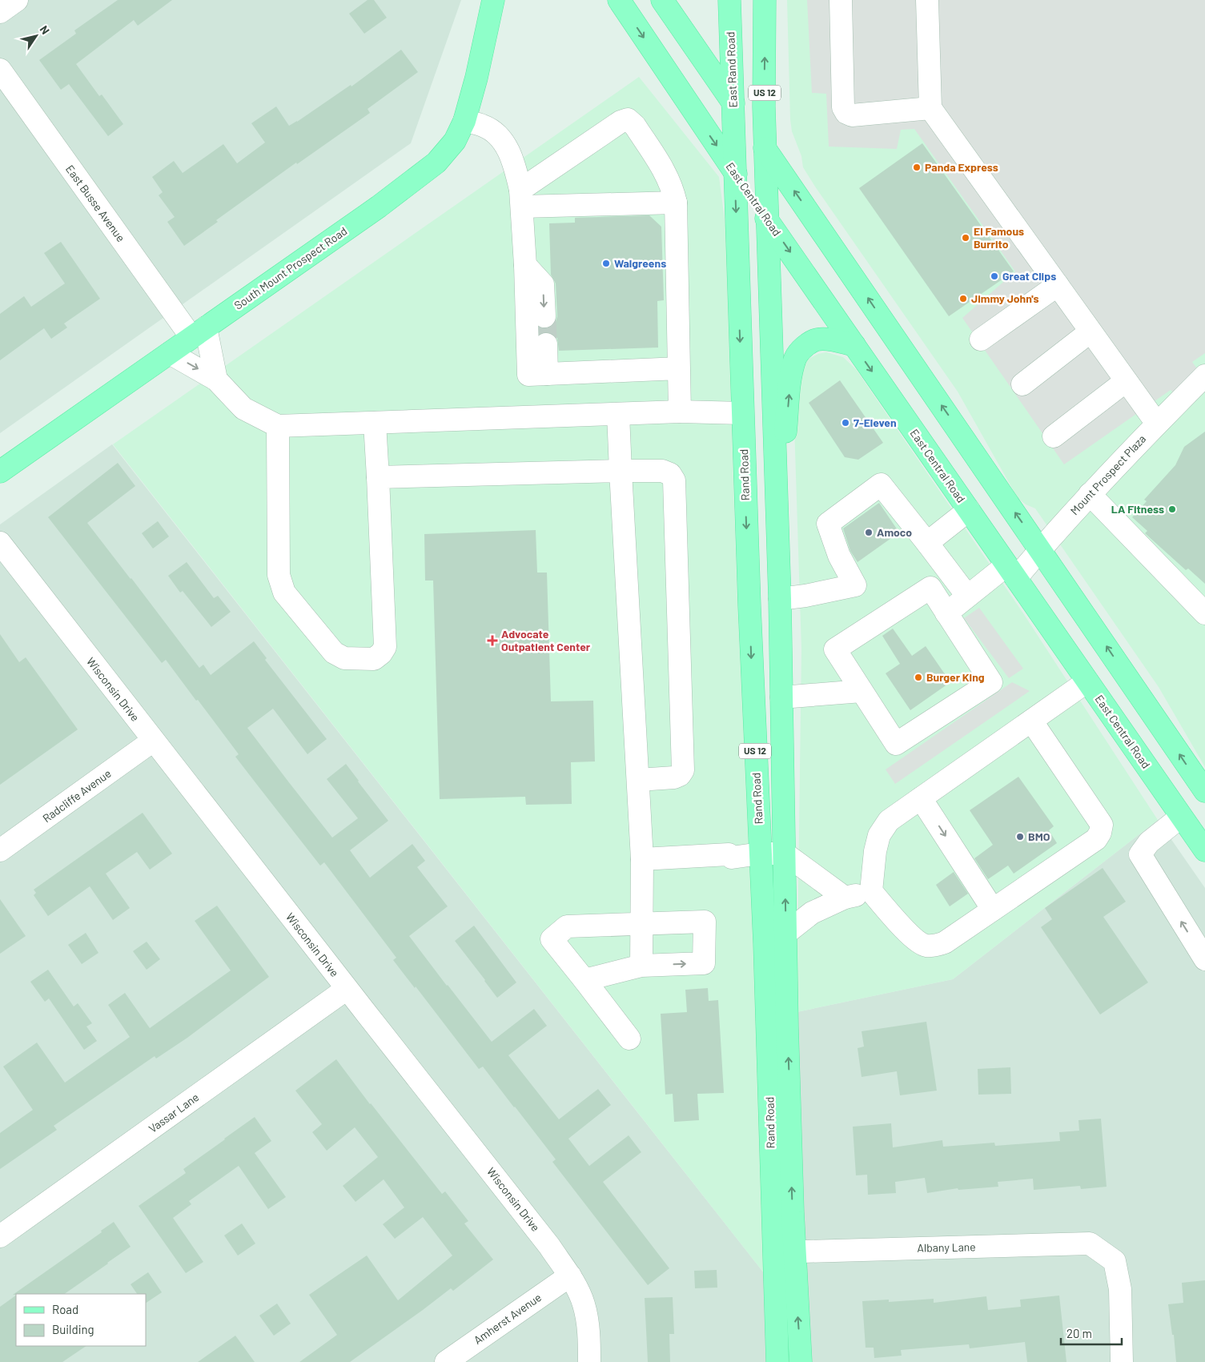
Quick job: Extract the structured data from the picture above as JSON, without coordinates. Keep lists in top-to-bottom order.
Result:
{
  "streets": {
    "main road": [
      "East Rand Road",
      "US 12",
      "East Central Road",
      "South Mount Prospect Road",
      "Rand Road"
    ],
    "street": [
      "East Busse Avenue",
      "Mount Prospect Plaza",
      "Wisconsin Drive",
      "Radcliffe Avenue",
      "Vassar Lane",
      "Albany Lane",
      "Amherst Avenue"
    ]
  },
  "crossings": [
    ["East Rand Road", "Rand Road"],
    ["US 12", "Rand Road"],
    ["East Central Road", "Rand Road"],
    ["East Central Road", "Mount Prospect Plaza"],
    ["East Busse Avenue", "South Mount Prospect Road"],
    ["Wisconsin Drive", "Radcliffe Avenue"],
    ["Wisconsin Drive", "Vassar Lane"],
    ["Wisconsin Drive", "Amherst Avenue"]
  ],
  "places": {
    "other": [
      "Panda Express",
      "El Famous Burrito",
      "Walgreens",
      "Great Clips",
      "Jimmy John's",
      "7-Eleven",
      "LA Fitness",
      "Amoco",
      "Burger King",
      "BMO"
    ],
    "health": ["Advocate Outpatient Center"]
  },
  "legend": ["Road", "Building"],
  "scale_bar": "20 m",
  "north": "top right"
}
